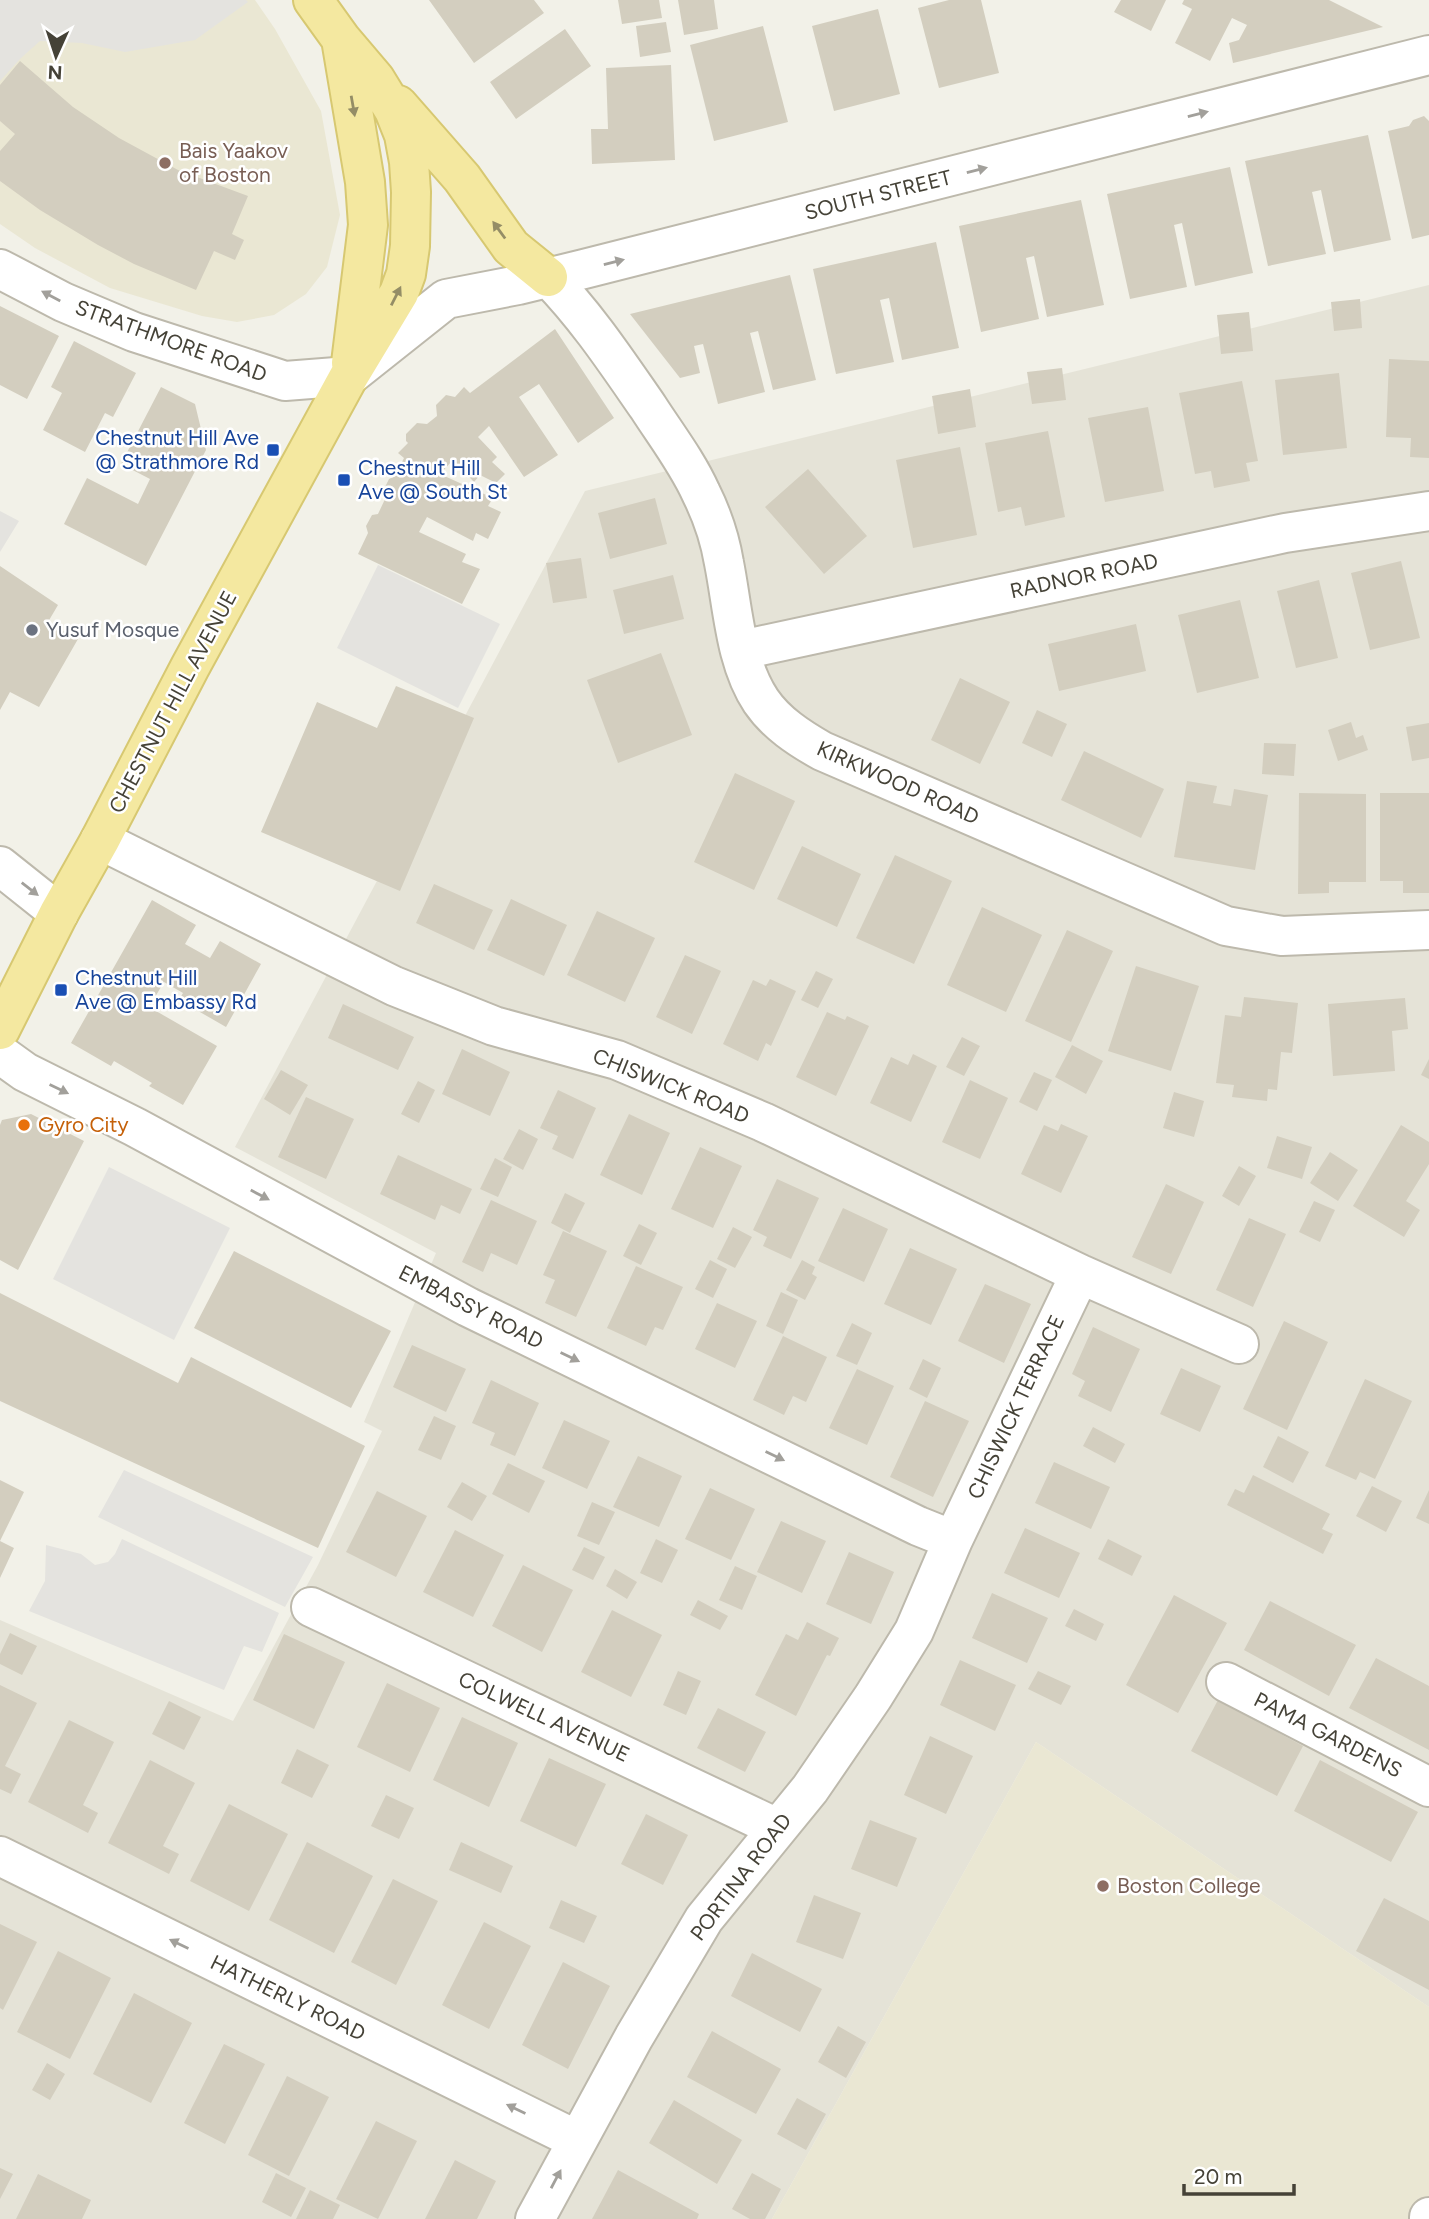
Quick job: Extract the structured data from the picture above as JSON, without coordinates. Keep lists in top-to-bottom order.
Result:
{
  "streets": {
    "main road": ["CHESTNUT HILL AVENUE"],
    "street": [
      "SOUTH STREET",
      "STRATHMORE ROAD",
      "RADNOR ROAD",
      "KIRKWOOD ROAD",
      "CHISWICK ROAD",
      "EMBASSY ROAD",
      "CHISWICK TERRACE",
      "COLWELL AVENUE",
      "PAMA GARDENS",
      "PORTINA ROAD",
      "HATHERLY ROAD"
    ]
  },
  "crossings": [
    ["SOUTH STREET", "STRATHMORE ROAD"],
    ["SOUTH STREET", "CHESTNUT HILL AVENUE"],
    ["SOUTH STREET", "KIRKWOOD ROAD"],
    ["STRATHMORE ROAD", "CHESTNUT HILL AVENUE"],
    ["RADNOR ROAD", "KIRKWOOD ROAD"],
    ["CHESTNUT HILL AVENUE", "CHISWICK ROAD"],
    ["CHISWICK ROAD", "CHISWICK TERRACE"],
    ["EMBASSY ROAD", "CHISWICK TERRACE"],
    ["EMBASSY ROAD", "PORTINA ROAD"],
    ["CHISWICK TERRACE", "PORTINA ROAD"],
    ["COLWELL AVENUE", "PORTINA ROAD"],
    ["PORTINA ROAD", "HATHERLY ROAD"]
  ],
  "one_way": [
    "SOUTH STREET",
    "STRATHMORE ROAD",
    "EMBASSY ROAD",
    "HATHERLY ROAD"
  ],
  "places": {
    "other": [
      "Bais Yaakov of Boston",
      "Yusuf Mosque",
      "Gyro City",
      "Boston College"
    ],
    "transit": ["Chestnut Hill Ave @ Strathmore Rd", "Chestnut Hill Ave @ South St", "Chestnut Hill Ave @ Embassy Rd"]
  },
  "scale_bar": "20 m",
  "north": "bottom"
}
